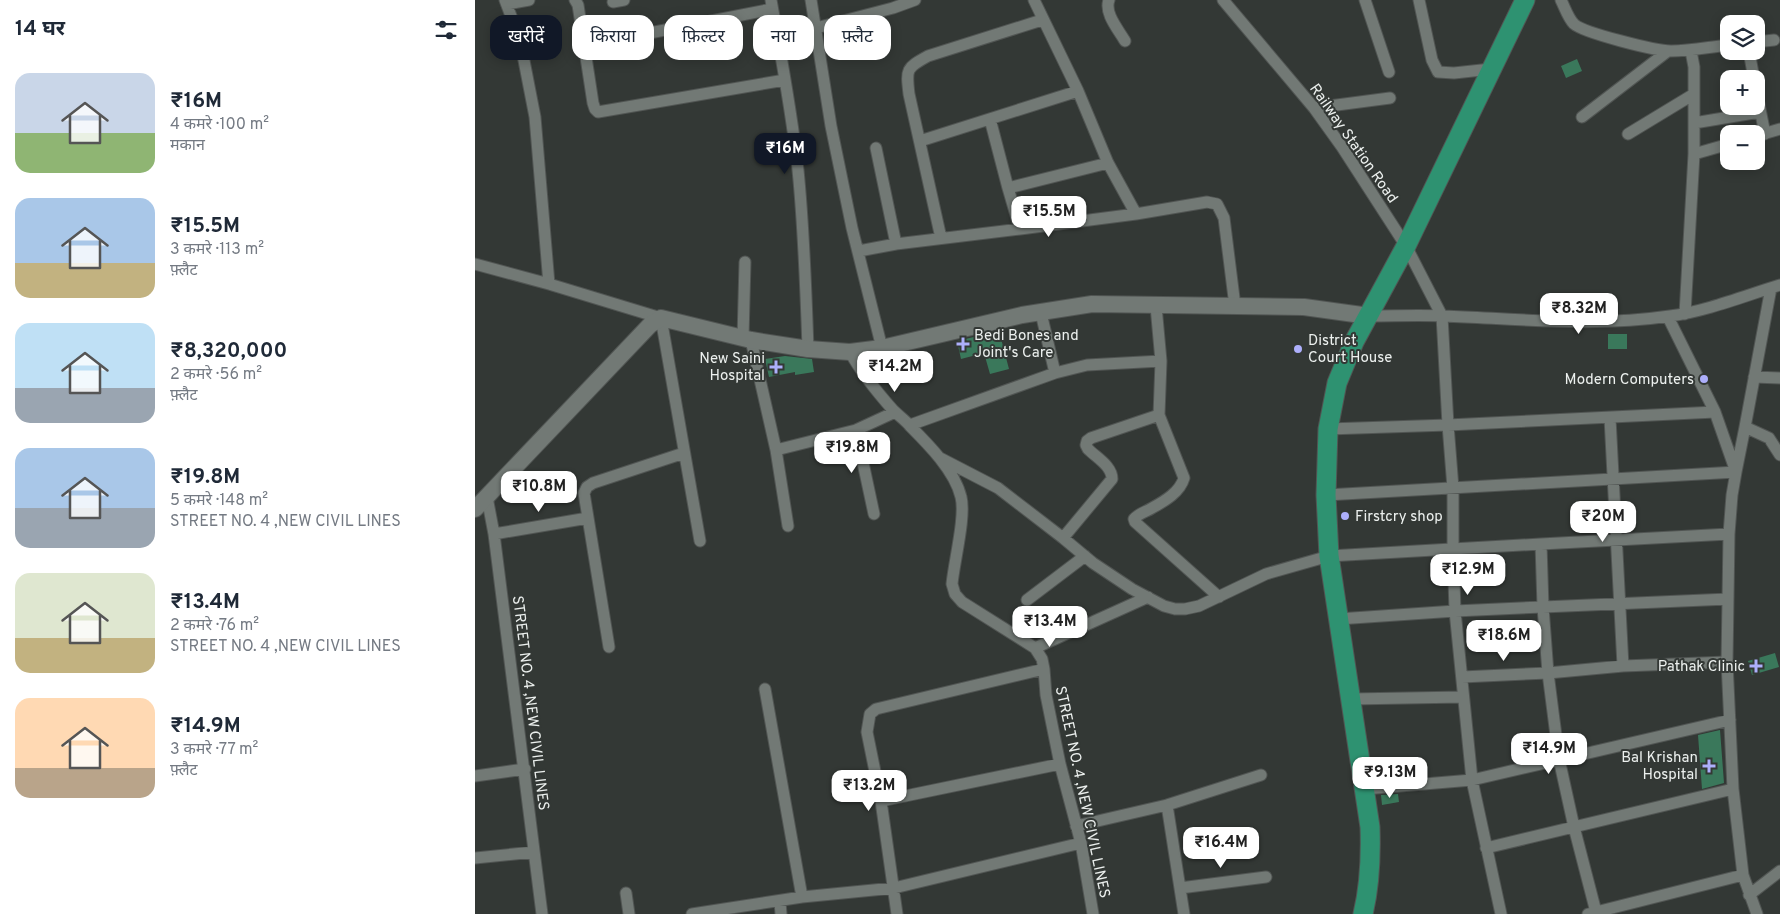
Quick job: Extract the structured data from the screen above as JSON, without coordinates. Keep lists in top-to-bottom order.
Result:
{
  "streets": {
    "street": ["Railway Station Road", "STREET NO. 4 ,NEW CIVIL LINES"]
  },
  "places": {
    "health": [
      "Bedi Bones and Joint's Care",
      "New Saini Hospital",
      "Pathak Clinic",
      "Bal Krishan Hospital"
    ],
    "other": ["District Court House", "Modern Computers", "Firstcry shop"]
  },
  "page": {
    "heading": "14 घर",
    "map_buttons": ["+", "−"],
    "chip": [
      "खरीदें",
      "किराया",
      "फ़िल्टर",
      "नया",
      "फ़्लैट"
    ],
    "list": [
      {
        "name": "₹16M",
        "note": "4 कमरे · 100 m² · मकान"
      },
      {
        "name": "₹15.5M",
        "note": "3 कमरे · 113 m² · फ़्लैट"
      },
      {
        "name": "₹8,320,000",
        "note": "2 कमरे · 56 m² · फ़्लैट"
      },
      {
        "name": "₹19.8M",
        "note": "5 कमरे · 148 m² · STREET NO. 4 ,NEW CIVIL LINES"
      },
      {
        "name": "₹13.4M",
        "note": "2 कमरे · 76 m² · STREET NO. 4 ,NEW CIVIL LINES"
      },
      {
        "name": "₹14.9M",
        "note": "3 कमरे · 77 m² · फ़्लैट"
      }
    ],
    "price": [
      "₹16M",
      "₹15.5M",
      "₹8.32M",
      "₹14.2M",
      "₹19.8M",
      "₹10.8M",
      "₹20M",
      "₹12.9M",
      "₹13.4M",
      "₹18.6M",
      "₹14.9M",
      "₹9.13M",
      "₹13.2M",
      "₹16.4M"
    ]
  }
}
